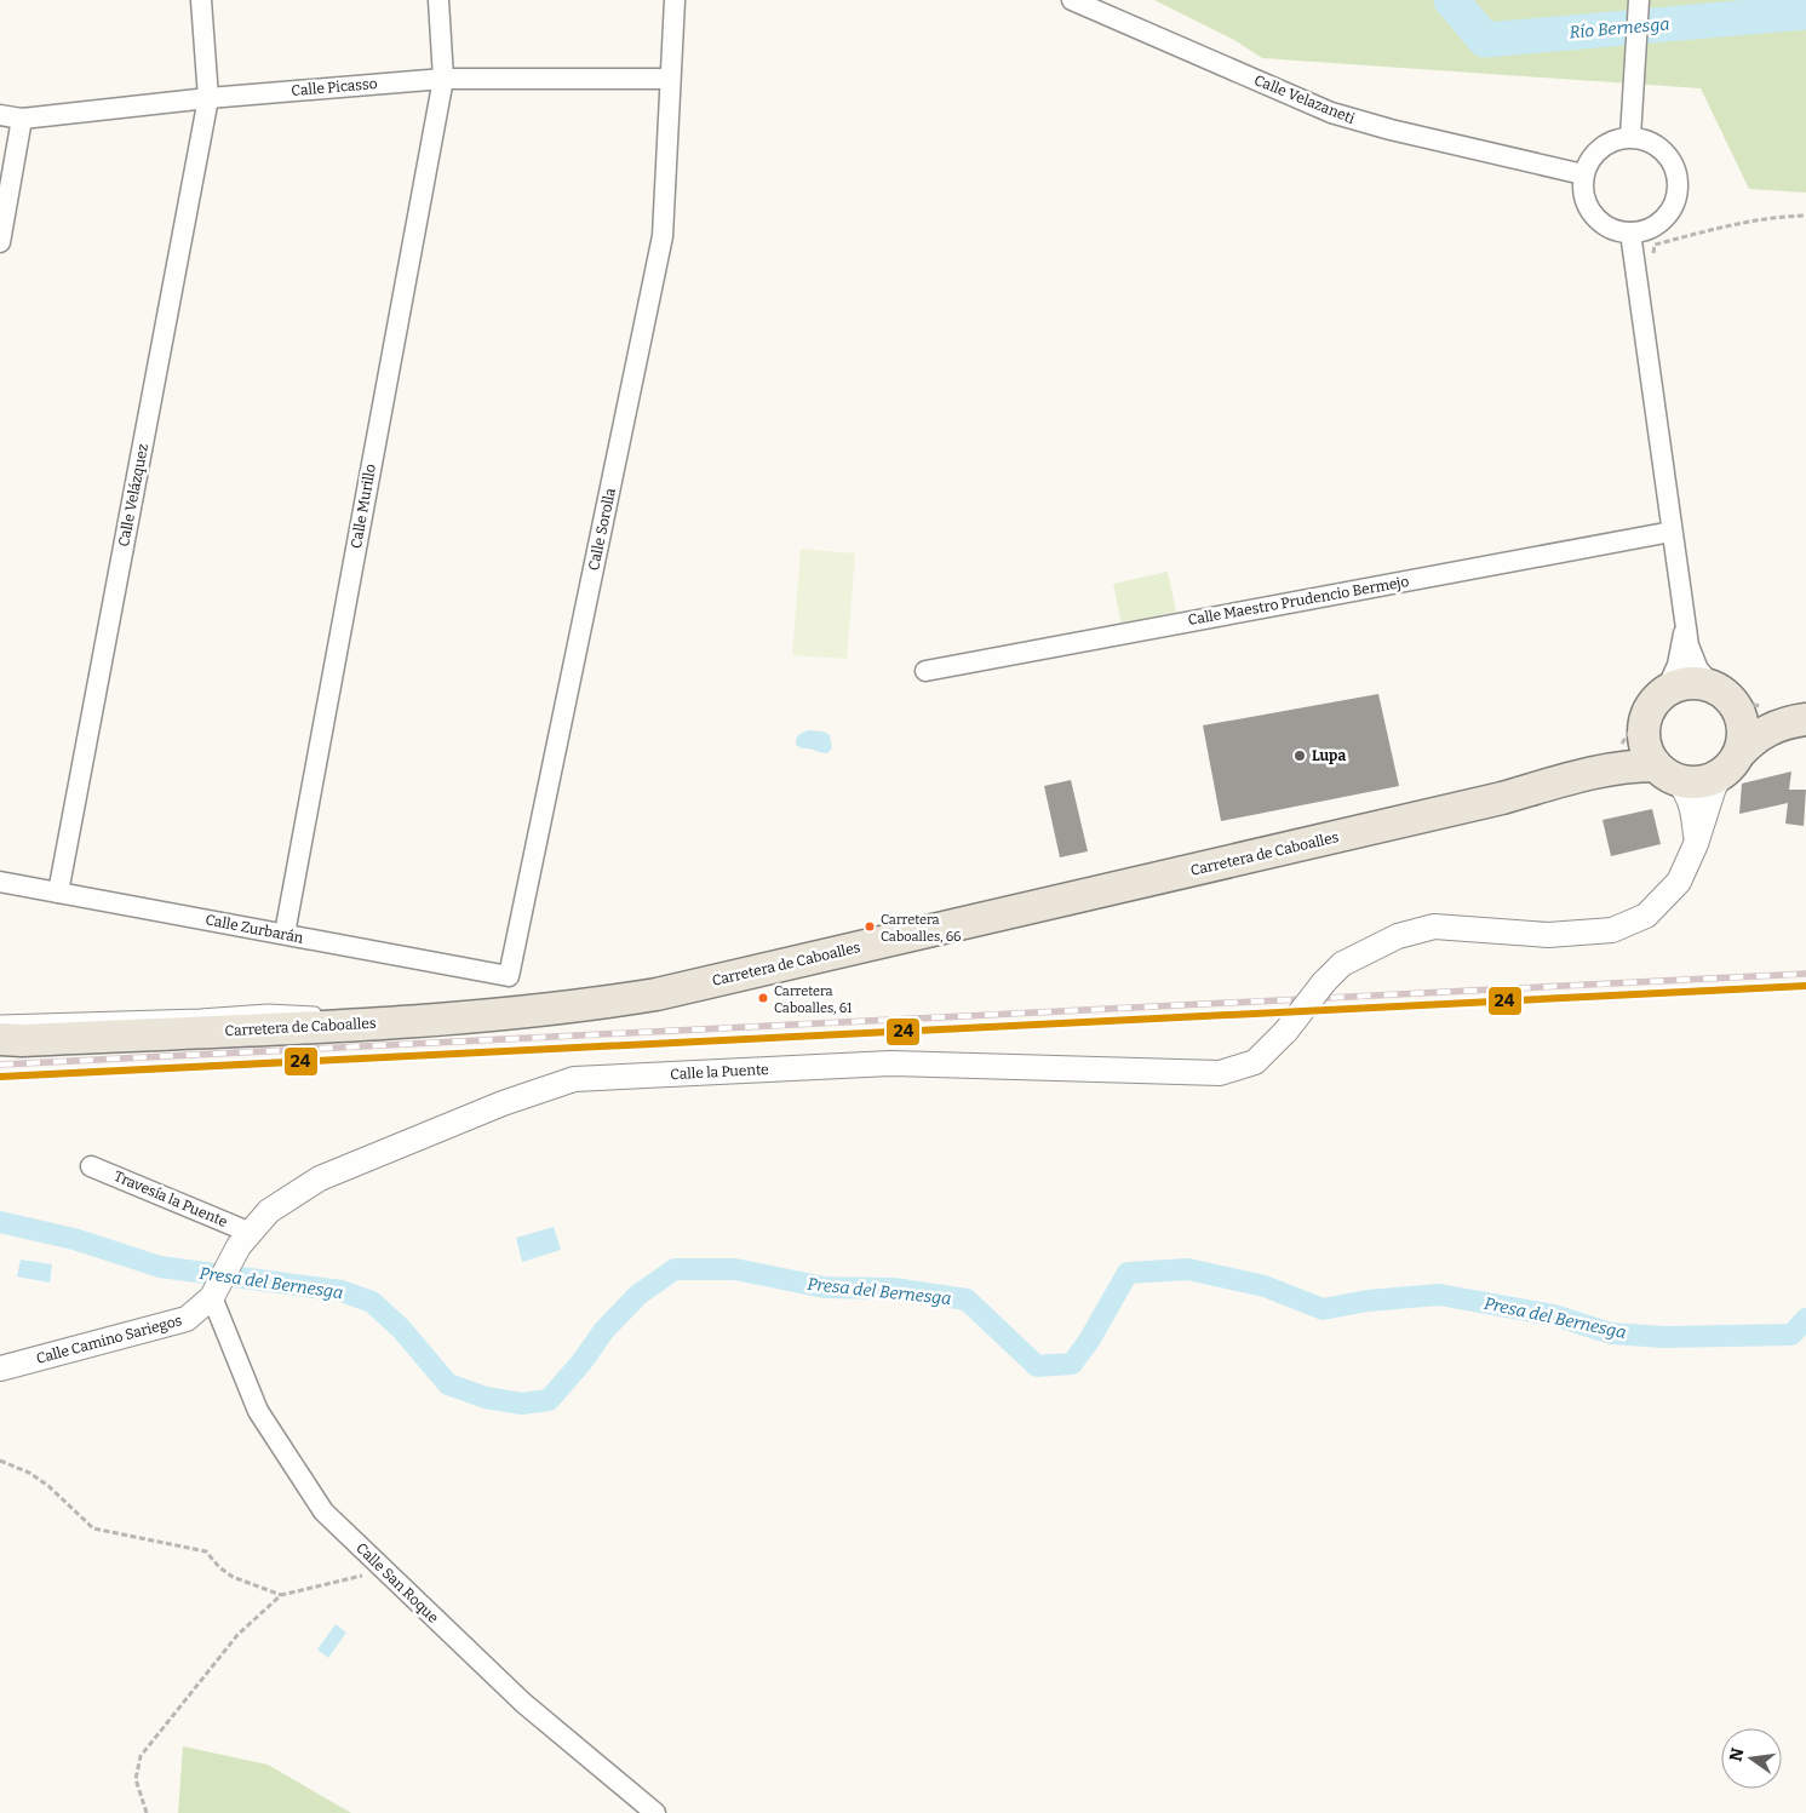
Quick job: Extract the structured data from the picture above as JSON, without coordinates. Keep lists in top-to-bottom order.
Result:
{
  "streets": {
    "main road": ["Carretera de Caboalles"],
    "street": [
      "Calle Picasso",
      "Calle Velazaneti",
      "Calle Velázquez",
      "Calle Murillo",
      "Calle Sorolla",
      "Calle Maestro Prudencio Bermejo",
      "Calle Zurbarán",
      "Calle la Puente",
      "Travesía la Puente",
      "Calle Camino Sariegos",
      "Calle San Roque"
    ]
  },
  "crossings": [
    ["Calle Picasso", "Calle Velázquez"],
    ["Calle Picasso", "Calle Murillo"],
    ["Calle Picasso", "Calle Sorolla"],
    ["Calle Velázquez", "Calle Zurbarán"],
    ["Calle Murillo", "Calle Zurbarán"],
    ["Calle Sorolla", "Calle Zurbarán"],
    ["Carretera de Caboalles", "Calle la Puente"],
    ["Calle la Puente", "Travesía la Puente"],
    ["Calle la Puente", "Calle Camino Sariegos"],
    ["Calle la Puente", "Calle San Roque"],
    ["Calle Camino Sariegos", "Calle San Roque"]
  ],
  "water": ["Río Bernesga", "Presa del Bernesga"],
  "places": ["Lupa", "Carretera Caboalles, 66", "Carretera Caboalles, 61"],
  "lines": ["transit line 24"],
  "north": "left"
}
